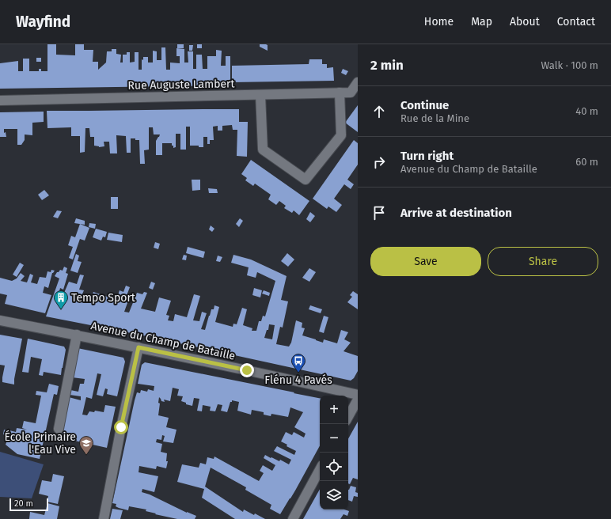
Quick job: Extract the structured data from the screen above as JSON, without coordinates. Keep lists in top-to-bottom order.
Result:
{
  "streets": {
    "street": ["Rue Auguste Lambert", "Avenue du Champ de Bataille"]
  },
  "places": {
    "building": ["Tempo Sport"],
    "bus stop": ["Flénu 4 Pavés"],
    "school or university": ["École Primaire l'Eau Vive"]
  },
  "scale_bar": "20 m",
  "page": {
    "header": "Wayfind",
    "nav": [
      "Home",
      "Map",
      "About",
      "Contact"
    ],
    "heading": ["2 min", "Walk · 100 m"],
    "list": [
      ["Continue", "Rue de la Mine", "40 m"],
      ["Turn right", "Avenue du Champ de Bataille", "60 m"],
      "Arrive at destination"
    ],
    "buttons": ["Save", "Share"],
    "map_buttons": ["+", "−"],
    "scale": "20 m"
  }
}
